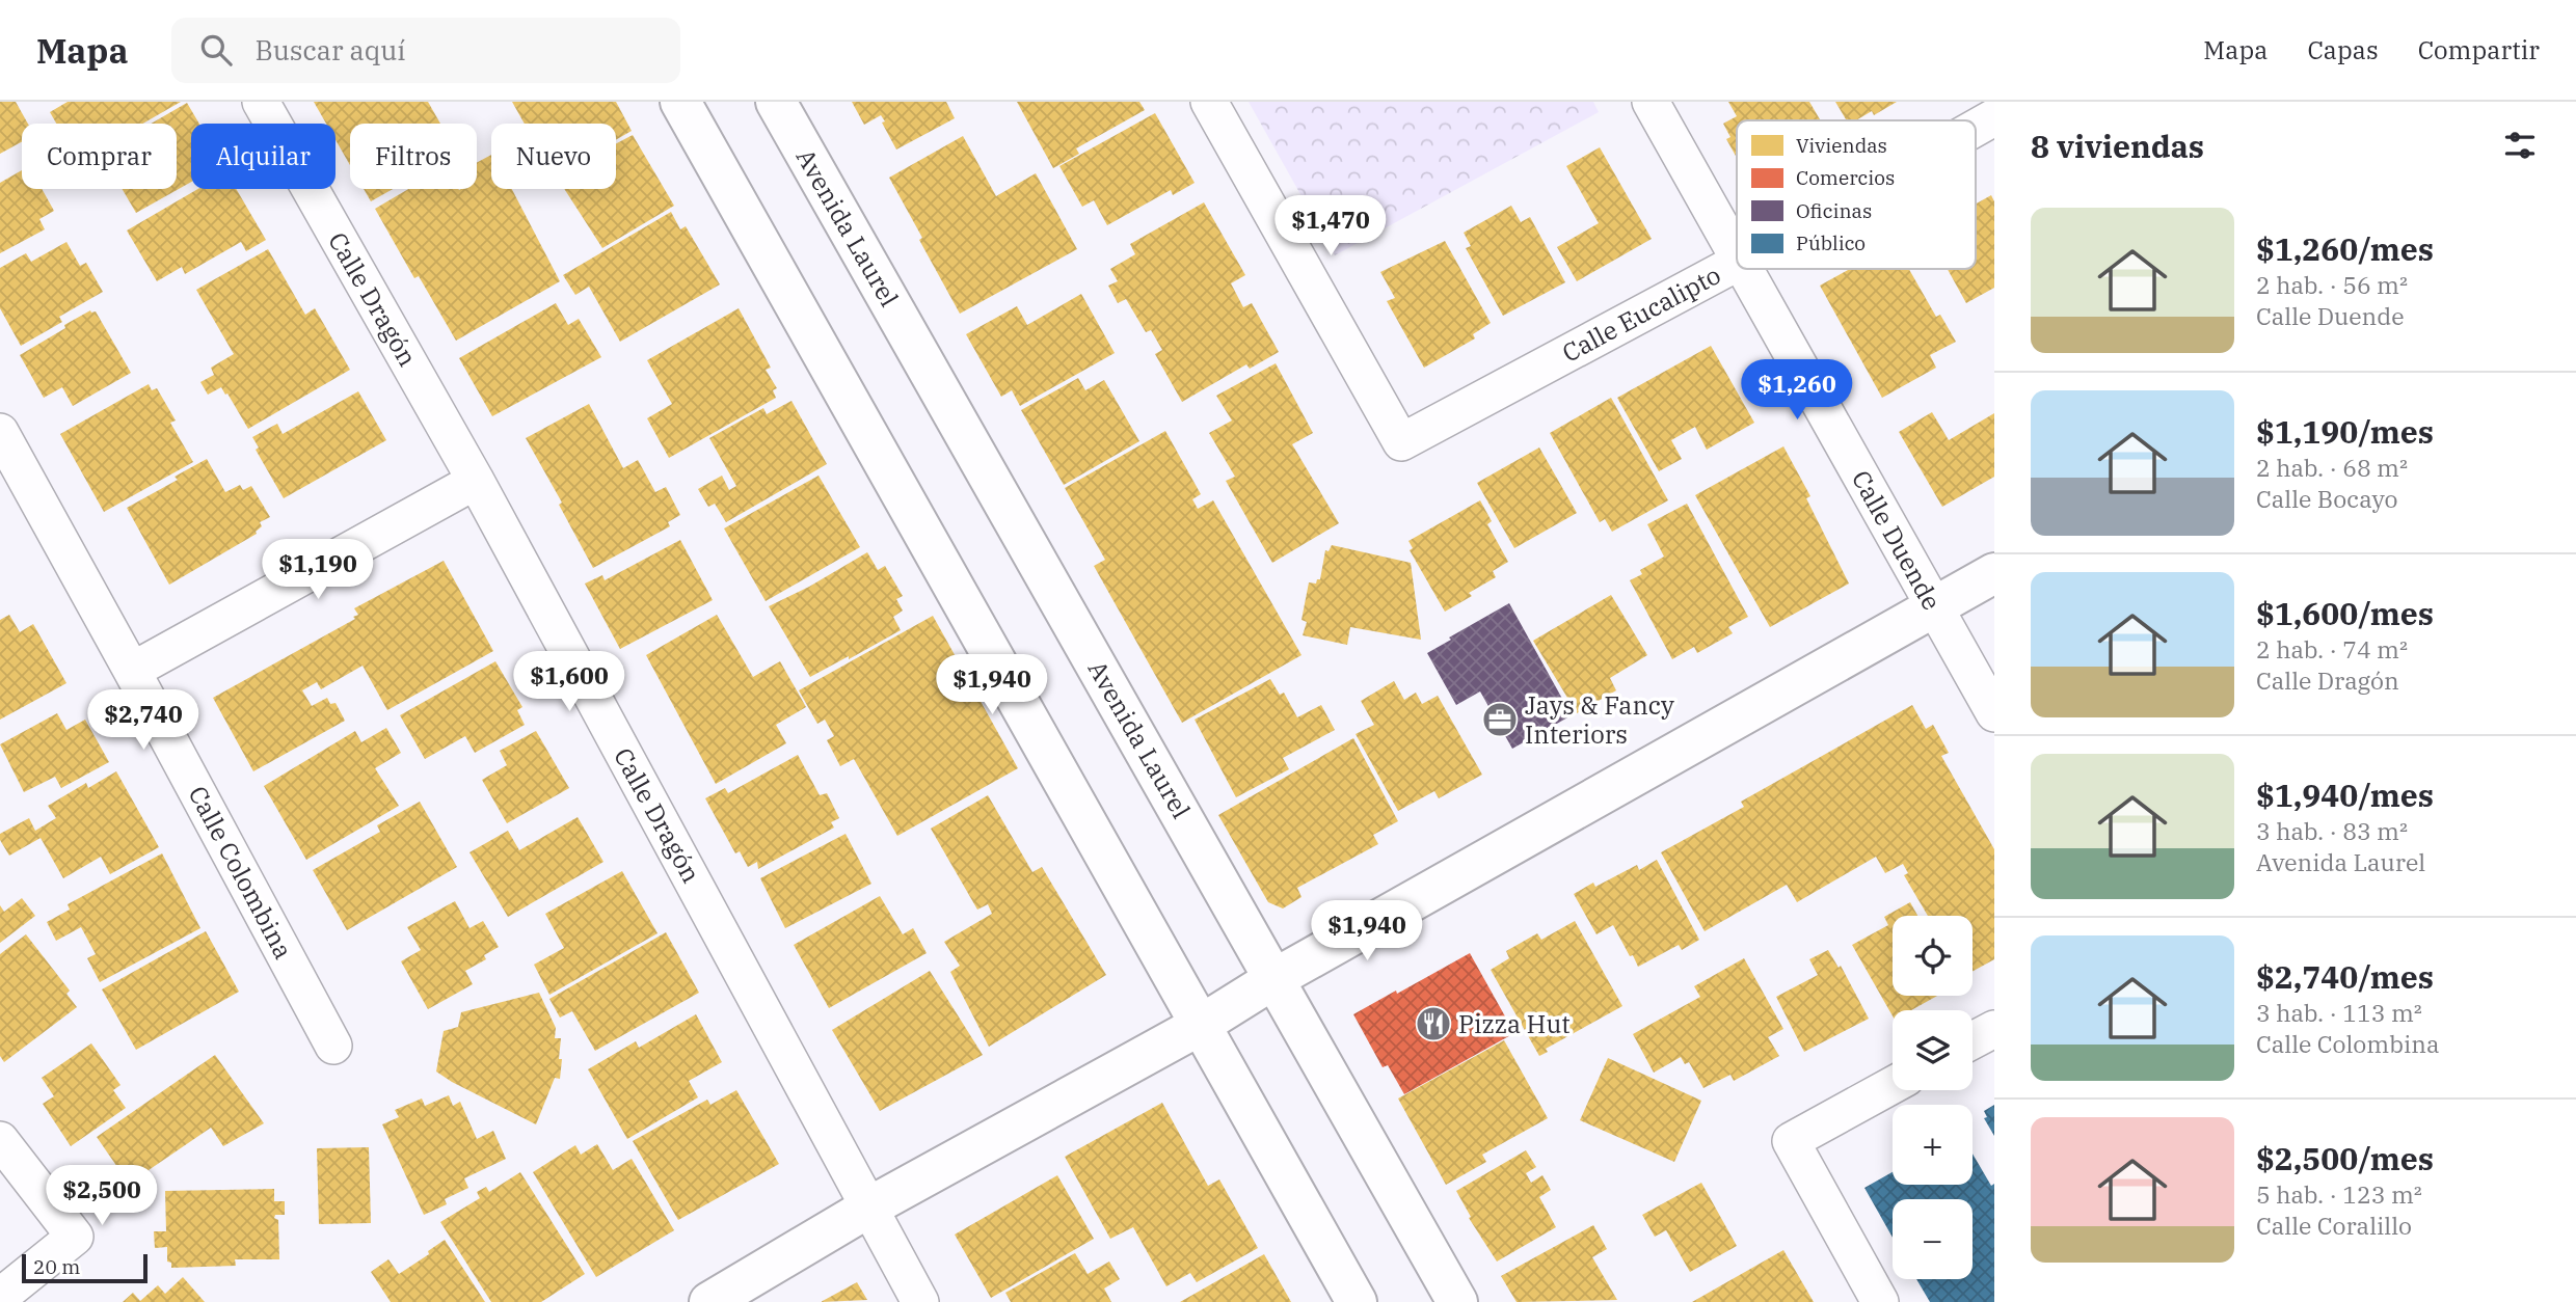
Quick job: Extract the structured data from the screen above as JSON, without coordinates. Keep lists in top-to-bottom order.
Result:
{
  "streets": {
    "street": [
      "Avenida Laurel",
      "Calle Dragón",
      "Calle Eucalipto",
      "Calle Duende",
      "Calle Colombina"
    ]
  },
  "places": {
    "office": ["Jays & Fancy Interiors"],
    "restaurant": ["Pizza Hut"]
  },
  "legend": [
    "Viviendas",
    "Comercios",
    "Oficinas",
    "Público"
  ],
  "scale_bar": "20 m",
  "page": {
    "header": "Mapa",
    "search": "Buscar aquí",
    "nav": ["Mapa", "Capas", "Compartir"],
    "heading": "8 viviendas",
    "chip": [
      "Comprar",
      "Alquilar",
      "Filtros",
      "Nuevo"
    ],
    "list": [
      {
        "name": "$1,260/mes",
        "note": "2 hab. · 56 m² · Calle Duende"
      },
      {
        "name": "$1,190/mes",
        "note": "2 hab. · 68 m² · Calle Bocayo"
      },
      {
        "name": "$1,600/mes",
        "note": "2 hab. · 74 m² · Calle Dragón"
      },
      {
        "name": "$1,940/mes",
        "note": "3 hab. · 83 m² · Avenida Laurel"
      },
      {
        "name": "$2,740/mes",
        "note": "3 hab. · 113 m² · Calle Colombina"
      },
      {
        "name": "$2,500/mes",
        "note": "5 hab. · 123 m² · Calle Coralillo"
      }
    ],
    "price": [
      "$1,470",
      "$1,260",
      "$1,190",
      "$1,600",
      "$1,940",
      "$2,740",
      "$1,940",
      "$2,500"
    ],
    "map_buttons": ["+", "−"],
    "scale": "20 m"
  }
}
